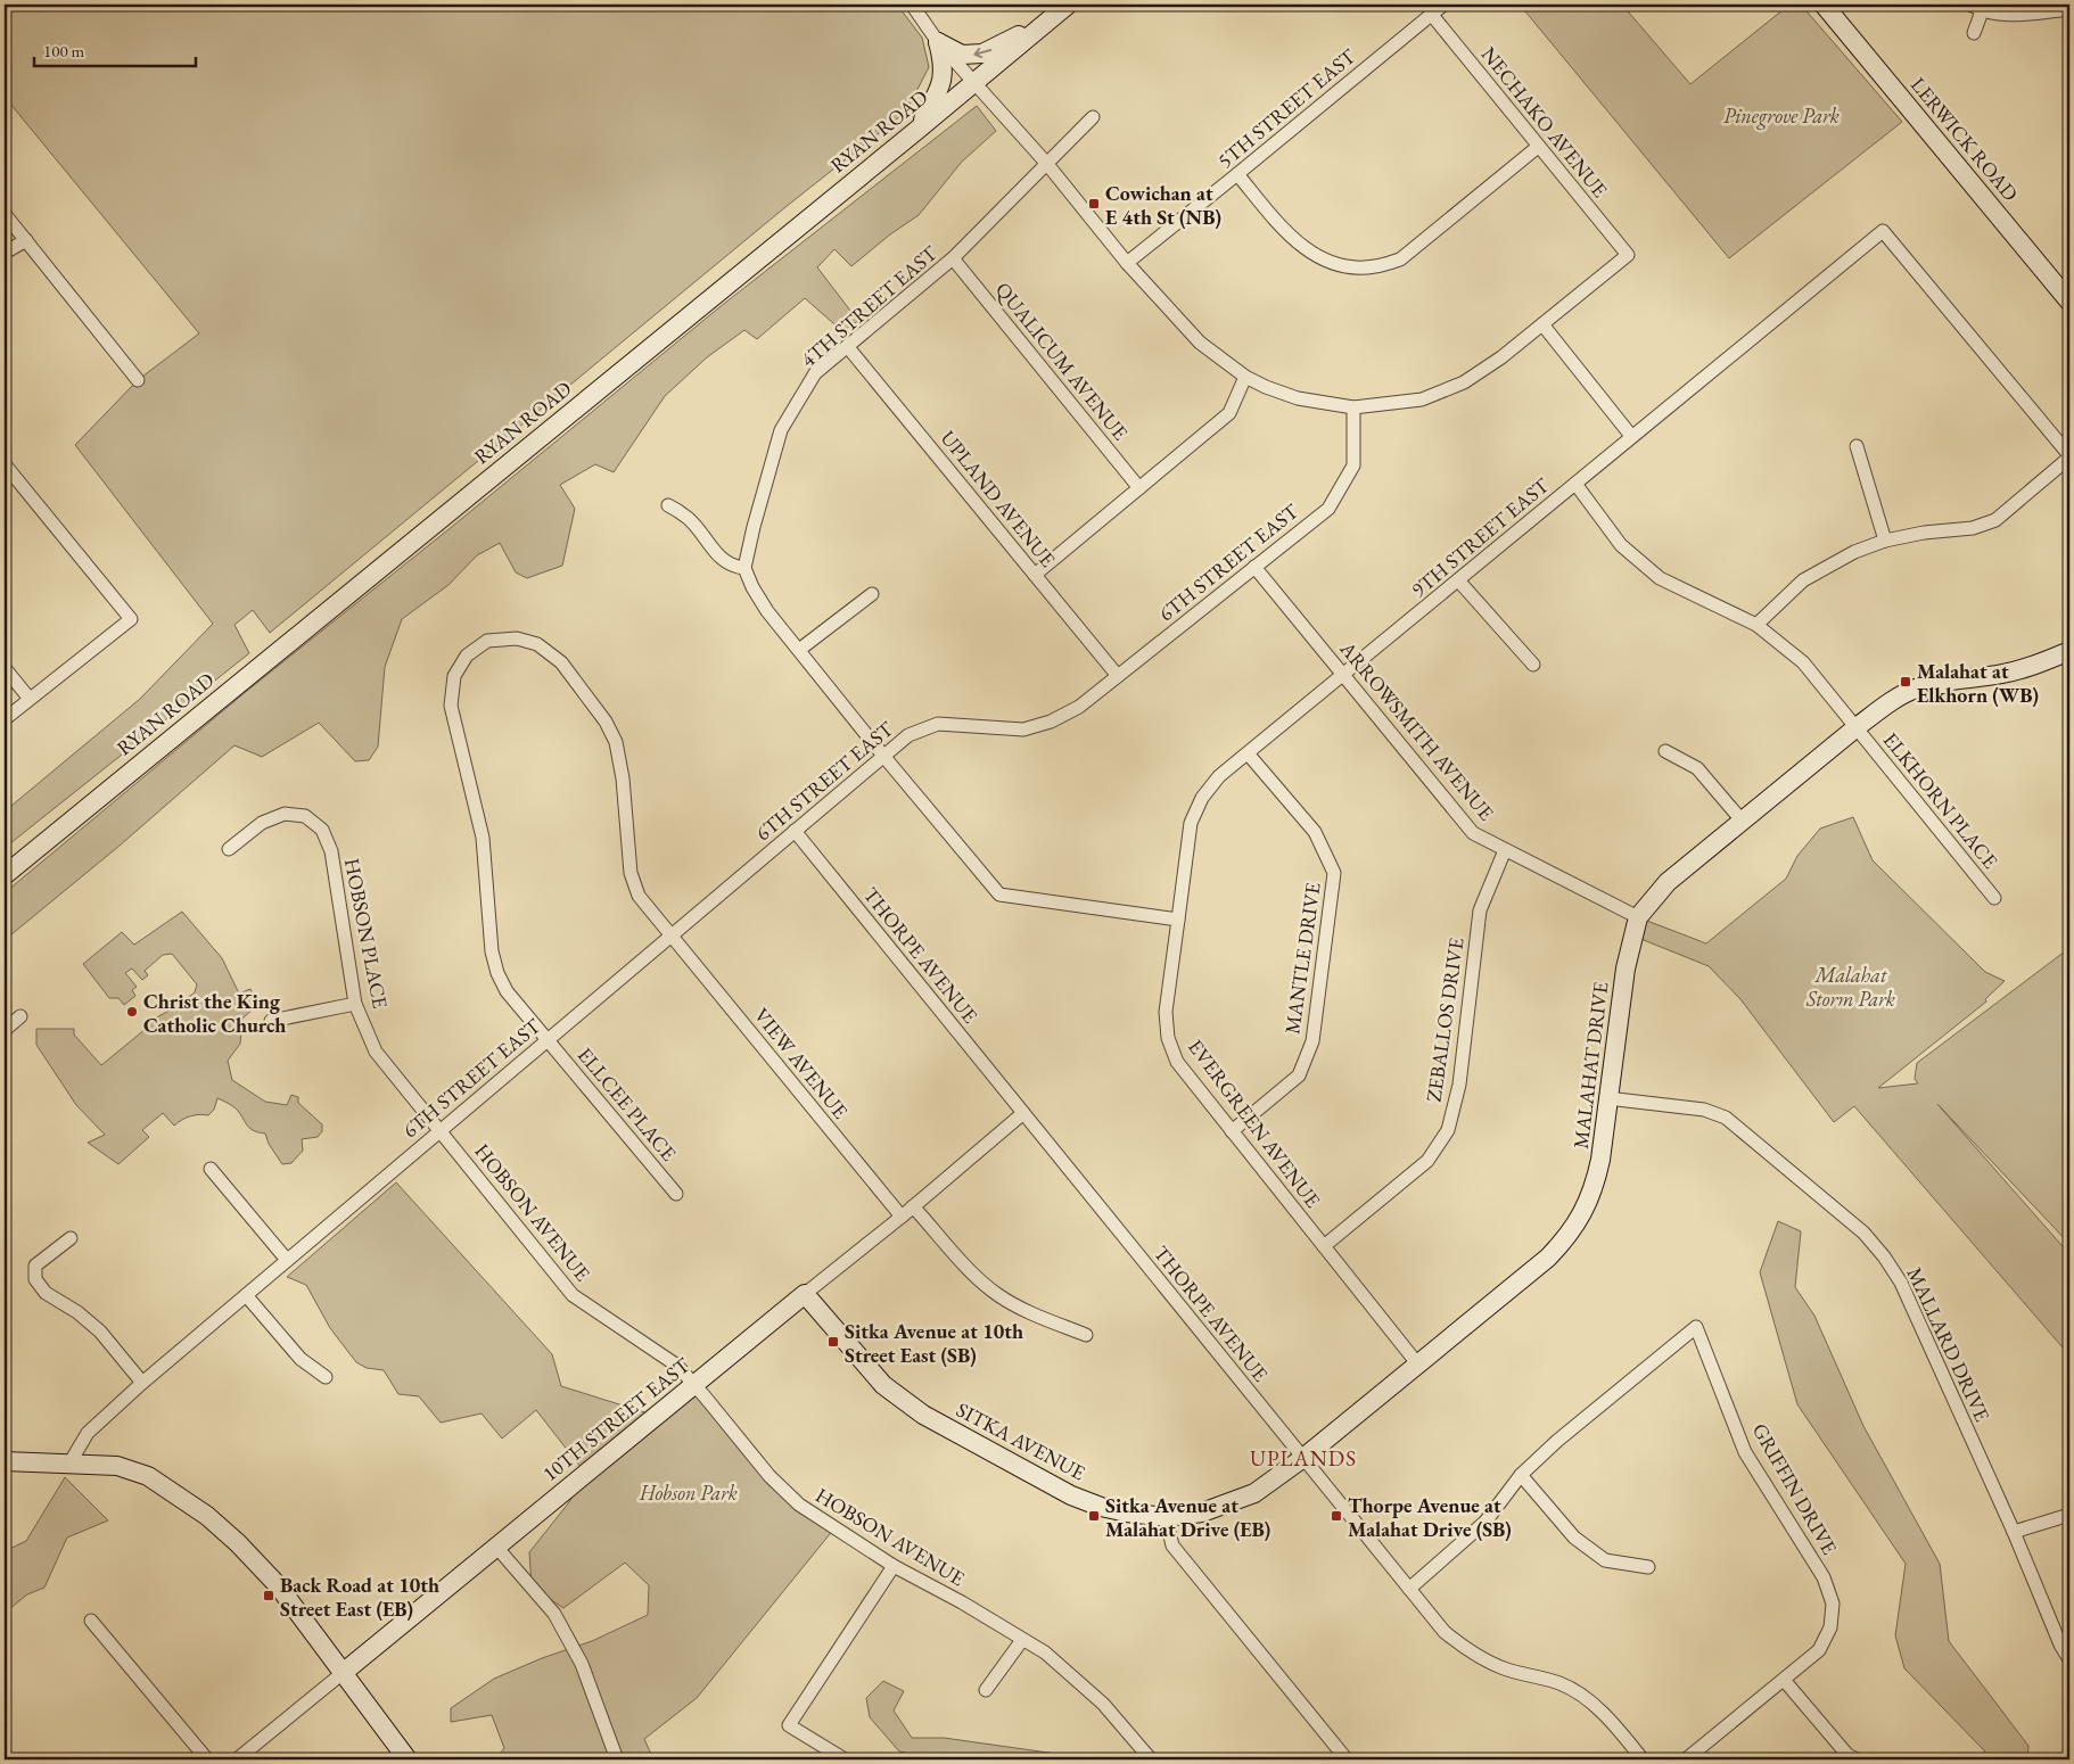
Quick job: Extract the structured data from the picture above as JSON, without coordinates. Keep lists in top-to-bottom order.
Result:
{
  "streets": {
    "street": [
      "5TH STREET EAST",
      "NECHAKO AVENUE",
      "RYAN ROAD",
      "LERWICK ROAD",
      "4TH STREET EAST",
      "QUALICUM AVENUE",
      "UPLAND AVENUE",
      "9TH STREET EAST",
      "6TH STREET EAST",
      "ARROWSMITH AVENUE",
      "ELKHORN PLACE",
      "HOBSON PLACE",
      "THORPE AVENUE",
      "MANTLE DRIVE",
      "ZEBALLOS DRIVE",
      "VIEW AVENUE",
      "MALAHAT DRIVE",
      "ELLCEE PLACE",
      "EVERGREEN AVENUE",
      "HOBSON AVENUE",
      "MALLARD DRIVE",
      "10TH STREET EAST",
      "SITKA AVENUE",
      "GRIFFIN DRIVE"
    ]
  },
  "crossings": [
    ["5TH STREET EAST", "NECHAKO AVENUE"],
    ["4TH STREET EAST", "QUALICUM AVENUE"],
    ["4TH STREET EAST", "UPLAND AVENUE"],
    ["UPLAND AVENUE", "6TH STREET EAST"],
    ["9TH STREET EAST", "ARROWSMITH AVENUE"],
    ["9TH STREET EAST", "ELKHORN PLACE"],
    ["9TH STREET EAST", "MANTLE DRIVE"],
    ["9TH STREET EAST", "EVERGREEN AVENUE"],
    ["6TH STREET EAST", "ARROWSMITH AVENUE"],
    ["6TH STREET EAST", "HOBSON PLACE"],
    ["6TH STREET EAST", "THORPE AVENUE"],
    ["6TH STREET EAST", "VIEW AVENUE"],
    ["6TH STREET EAST", "ELLCEE PLACE"],
    ["6TH STREET EAST", "HOBSON AVENUE"],
    ["ARROWSMITH AVENUE", "ZEBALLOS DRIVE"],
    ["ARROWSMITH AVENUE", "MALAHAT DRIVE"],
    ["ELKHORN PLACE", "MALAHAT DRIVE"],
    ["HOBSON PLACE", "HOBSON AVENUE"],
    ["THORPE AVENUE", "MALAHAT DRIVE"],
    ["THORPE AVENUE", "10TH STREET EAST"],
    ["THORPE AVENUE", "GRIFFIN DRIVE"],
    ["MANTLE DRIVE", "EVERGREEN AVENUE"],
    ["ZEBALLOS DRIVE", "EVERGREEN AVENUE"],
    ["VIEW AVENUE", "ELLCEE PLACE"],
    ["VIEW AVENUE", "10TH STREET EAST"],
    ["MALAHAT DRIVE", "EVERGREEN AVENUE"],
    ["MALAHAT DRIVE", "MALLARD DRIVE"],
    ["MALAHAT DRIVE", "SITKA AVENUE"],
    ["HOBSON AVENUE", "10TH STREET EAST"],
    ["10TH STREET EAST", "SITKA AVENUE"]
  ],
  "districts": ["UPLANDS"],
  "parks": ["Pinegrove Park", "Malahat Storm Park", "Hobson Park"],
  "places": {
    "transit": [
      "Cowichan at E 4th St (NB)",
      "Malahat at Elkhorn (WB)",
      "Sitka Avenue at 10th Street East (SB)",
      "Sitka Avenue at Malahat Drive (EB)",
      "Thorpe Avenue at Malahat Drive (SB)",
      "Back Road at 10th Street East (EB)"
    ],
    "other": ["Christ the King Catholic Church"]
  },
  "scale_bar": "100 m"
}
